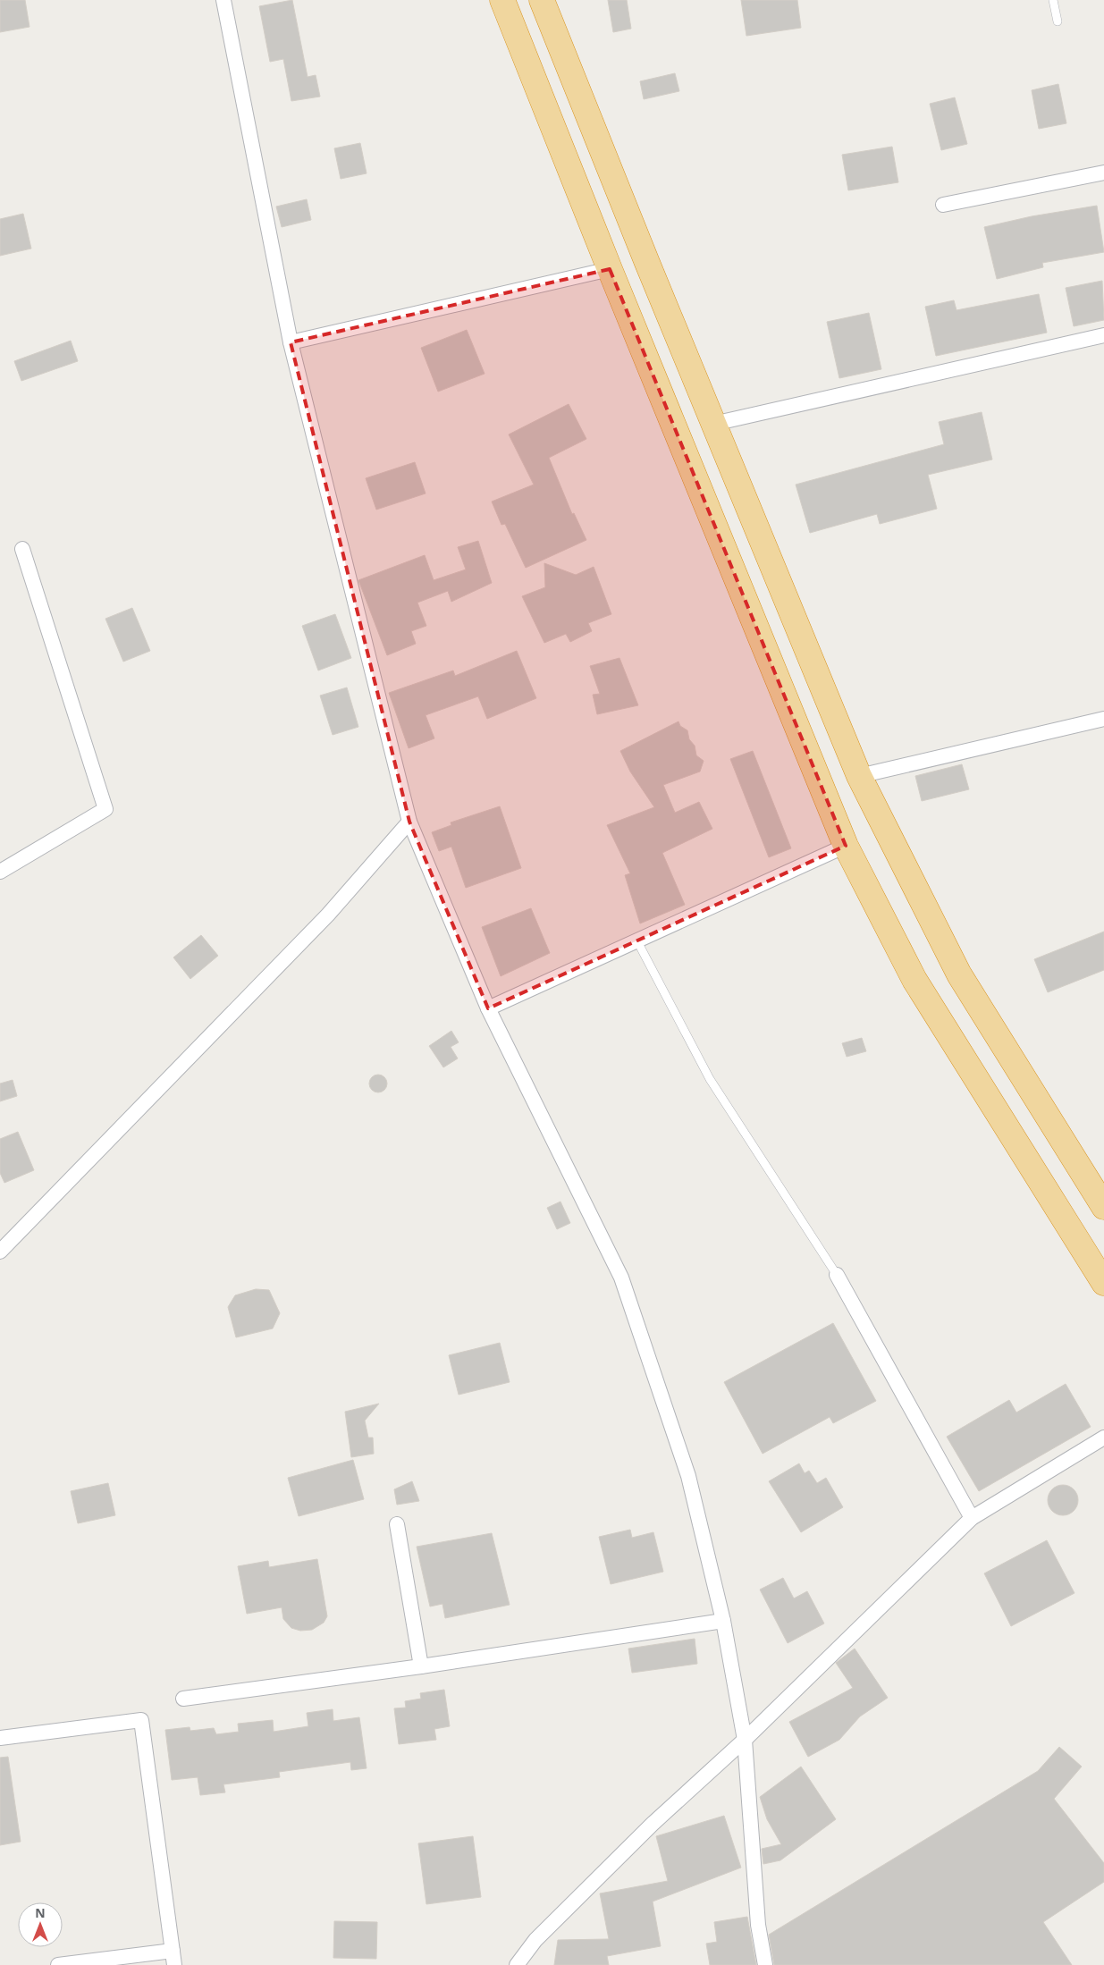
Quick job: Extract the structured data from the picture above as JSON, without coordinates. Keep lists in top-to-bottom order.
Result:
{
  "north": "top"
}
